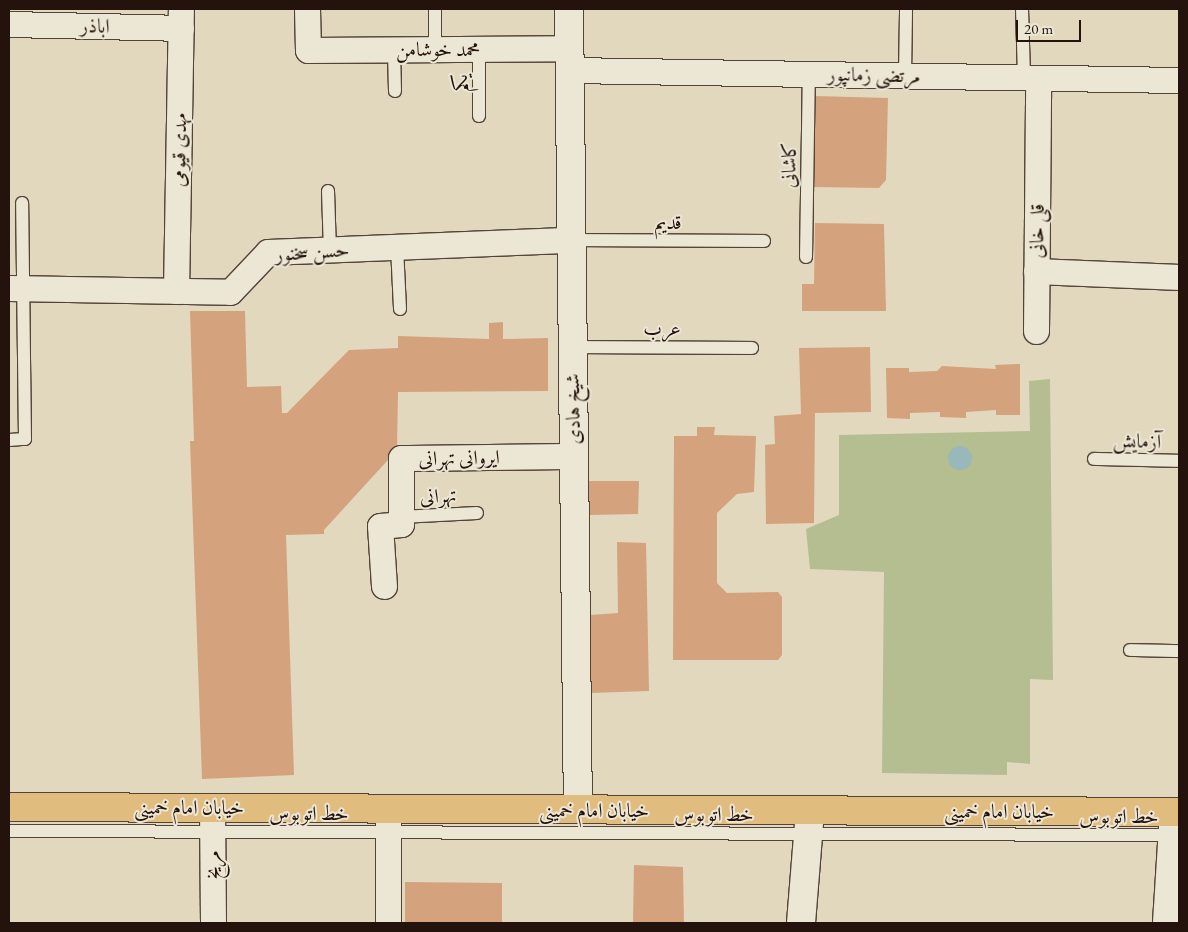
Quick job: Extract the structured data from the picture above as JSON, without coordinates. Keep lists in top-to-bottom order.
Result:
{
  "streets": {
    "main road": ["خیابان امام خمینی"],
    "street": [
      "اباذر",
      "محمد خوشامن",
      "مرتضی زمانپور",
      "مهدی قیومی",
      "قلی خانی",
      "حسن سخنور",
      "شیخ هادی",
      "ایروانی تهرانی",
      "مریخ"
    ],
    "lane": [
      "یکم",
      "کاشانی",
      "قدیم",
      "عرب",
      "آزمایش",
      "تهرانی",
      "خط اتوبوس"
    ]
  },
  "crossings": [
    ["اباذر", "مهدی قیومی"],
    ["محمد خوشامن", "مرتضی زمانپور"],
    ["محمد خوشامن", "یکم"],
    ["محمد خوشامن", "شیخ هادی"],
    ["مرتضی زمانپور", "کاشانی"],
    ["مرتضی زمانپور", "قلی خانی"],
    ["مرتضی زمانپور", "شیخ هادی"],
    ["مهدی قیومی", "حسن سخنور"],
    ["قدیم", "حسن سخنور"],
    ["قدیم", "شیخ هادی"],
    ["حسن سخنور", "شیخ هادی"],
    ["عرب", "شیخ هادی"],
    ["شیخ هادی", "ایروانی تهرانی"],
    ["شیخ هادی", "خیابان امام خمینی"],
    ["ایروانی تهرانی", "تهرانی"],
    ["خیابان امام خمینی", "خط اتوبوس"],
    ["خیابان امام خمینی", "مریخ"]
  ],
  "scale_bar": "20 m"
}
